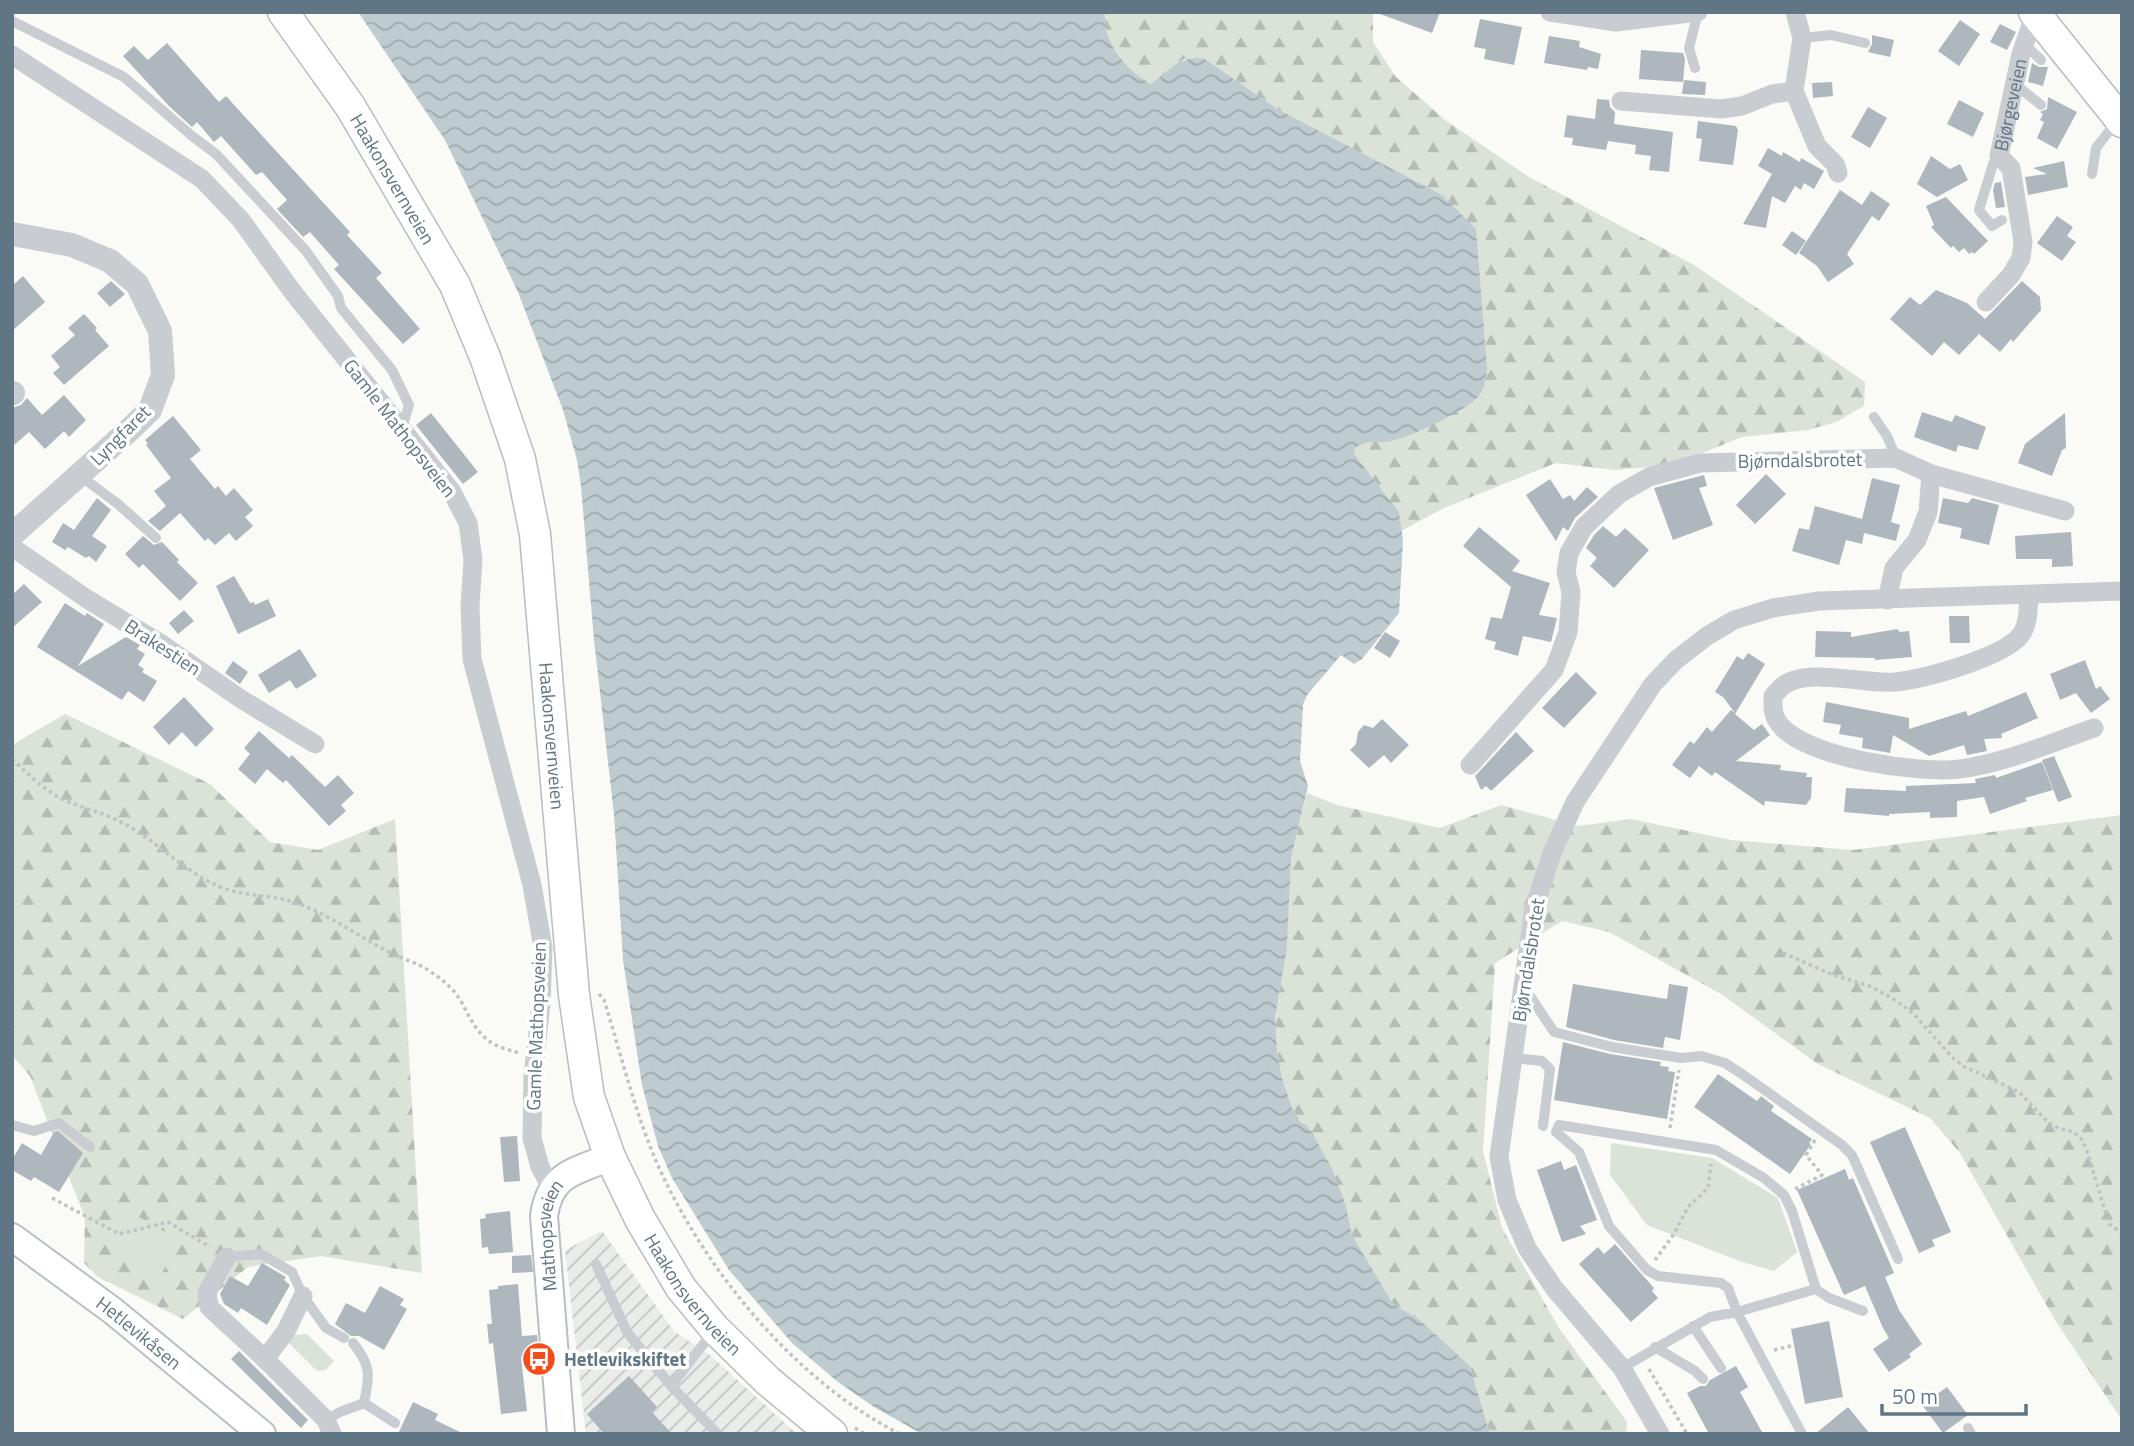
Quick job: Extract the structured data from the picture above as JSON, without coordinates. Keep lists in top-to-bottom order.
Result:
{
  "streets": {
    "main road": [
      "Bjørgeveien",
      "Haakonsvernveien",
      "Mathopsveien",
      "Hetlevikåsen"
    ],
    "street": [
      "Gamle Mathopsveien",
      "Lyngfaret",
      "Bjørndalsbrotet",
      "Brakestien"
    ]
  },
  "crossings": [
    ["Haakonsvernveien", "Mathopsveien"],
    ["Gamle Mathopsveien", "Mathopsveien"]
  ],
  "places": {
    "bus stop": ["Hetlevikskiftet"]
  },
  "scale_bar": "50 m"
}
